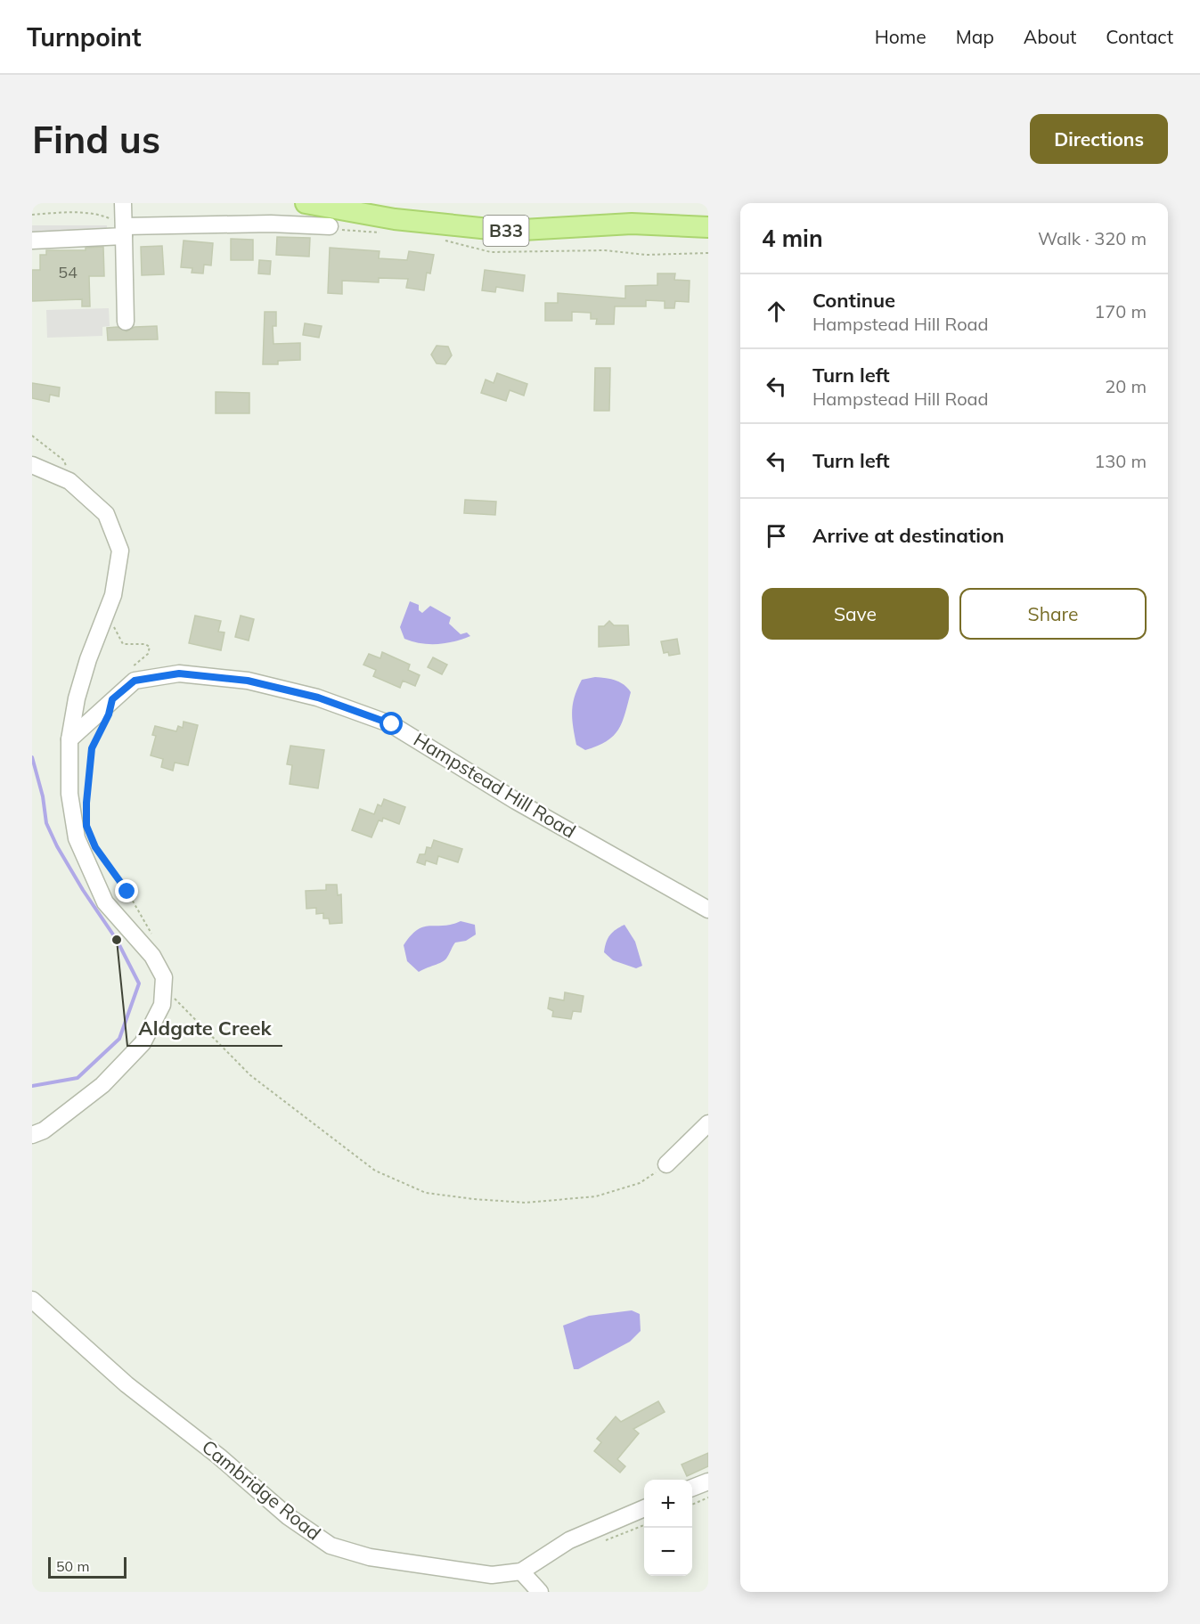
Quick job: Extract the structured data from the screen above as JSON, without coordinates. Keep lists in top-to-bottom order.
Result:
{
  "streets": {
    "main road": ["B33"],
    "street": ["Hampstead Hill Road", "Cambridge Road"]
  },
  "places": ["Aldgate Creek"],
  "house_numbers": ["54"],
  "scale_bar": "50 m",
  "page": {
    "header": "Turnpoint",
    "nav": [
      "Home",
      "Map",
      "About",
      "Contact"
    ],
    "buttons": [
      "Directions",
      ["Save", "Share"]
    ],
    "title": "Find us",
    "heading": ["4 min", "Walk · 320 m"],
    "list": [
      ["Continue", "Hampstead Hill Road", "170 m"],
      ["Turn left", "Hampstead Hill Road", "20 m"],
      ["Turn left", "130 m"],
      "Arrive at destination"
    ],
    "map_buttons": ["+", "−"],
    "scale": "50 m"
  }
}
